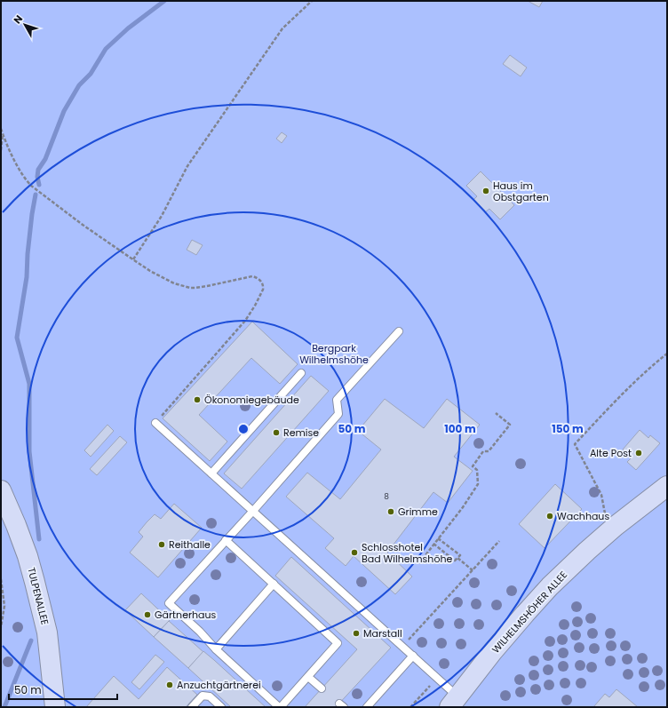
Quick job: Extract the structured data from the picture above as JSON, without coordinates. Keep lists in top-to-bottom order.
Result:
{
  "streets": {
    "main road": ["TULPENALLEE", "WILHELMSHÖHER ALLEE"]
  },
  "parks": ["Bergpark Wilhelmshöhe"],
  "places": [
    "Haus im Obstgarten",
    "Ökonomiegebäude",
    "Remise",
    "Alte Post",
    "Grimme",
    "Wachhaus",
    "Reithalle",
    "Schlosshotel Bad Wilhelmshöhe",
    "Gärtnerhaus",
    "Marstall",
    "Anzuchtgärtnerei"
  ],
  "house_numbers": ["8"],
  "scale_bar": "50 m",
  "north": "top left",
  "rings": ["50 m", "100 m", "150 m"]
}
